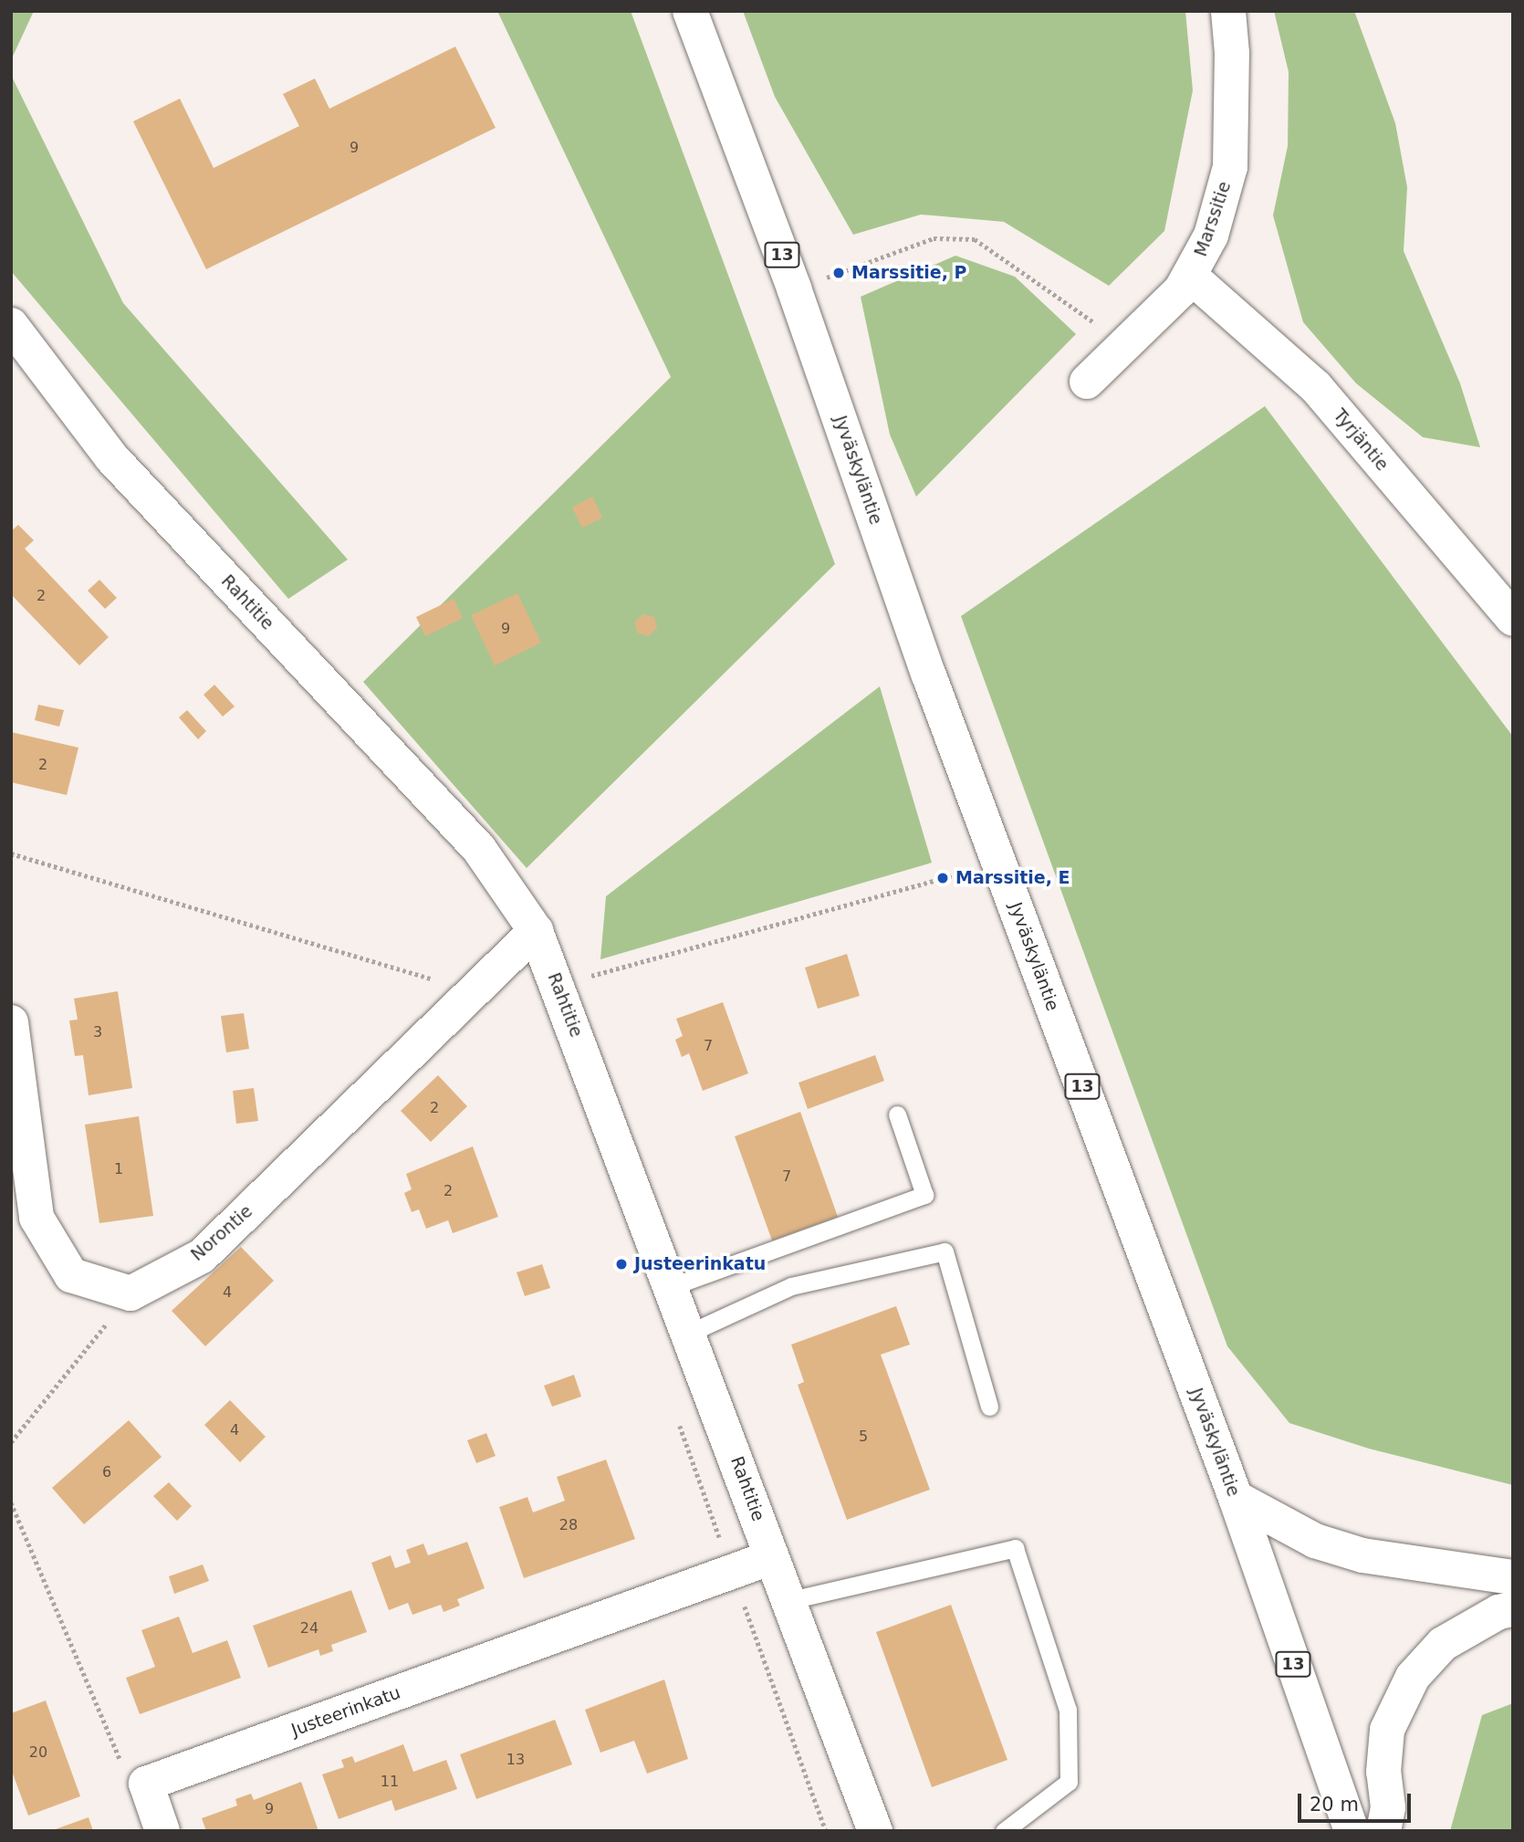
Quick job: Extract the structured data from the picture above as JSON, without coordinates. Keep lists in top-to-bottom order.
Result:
{
  "streets": {
    "main road": [
      "Marssitie",
      "13",
      "Tyrjäntie",
      "Jyväskyläntie",
      "Rahtitie",
      "Norontie",
      "Justeerinkatu"
    ]
  },
  "crossings": [
    ["Marssitie", "Tyrjäntie"],
    ["Rahtitie", "Norontie"],
    ["Rahtitie", "Justeerinkatu"]
  ],
  "places": ["Marssitie, P", "Marssitie, E", "Justeerinkatu"],
  "house_numbers": [
    "9",
    "2",
    "9",
    "2",
    "3",
    "7",
    "2",
    "1",
    "7",
    "2",
    "4",
    "4",
    "5",
    "6",
    "28",
    "24",
    "20",
    "13",
    "11",
    "9"
  ],
  "scale_bar": "20 m"
}
